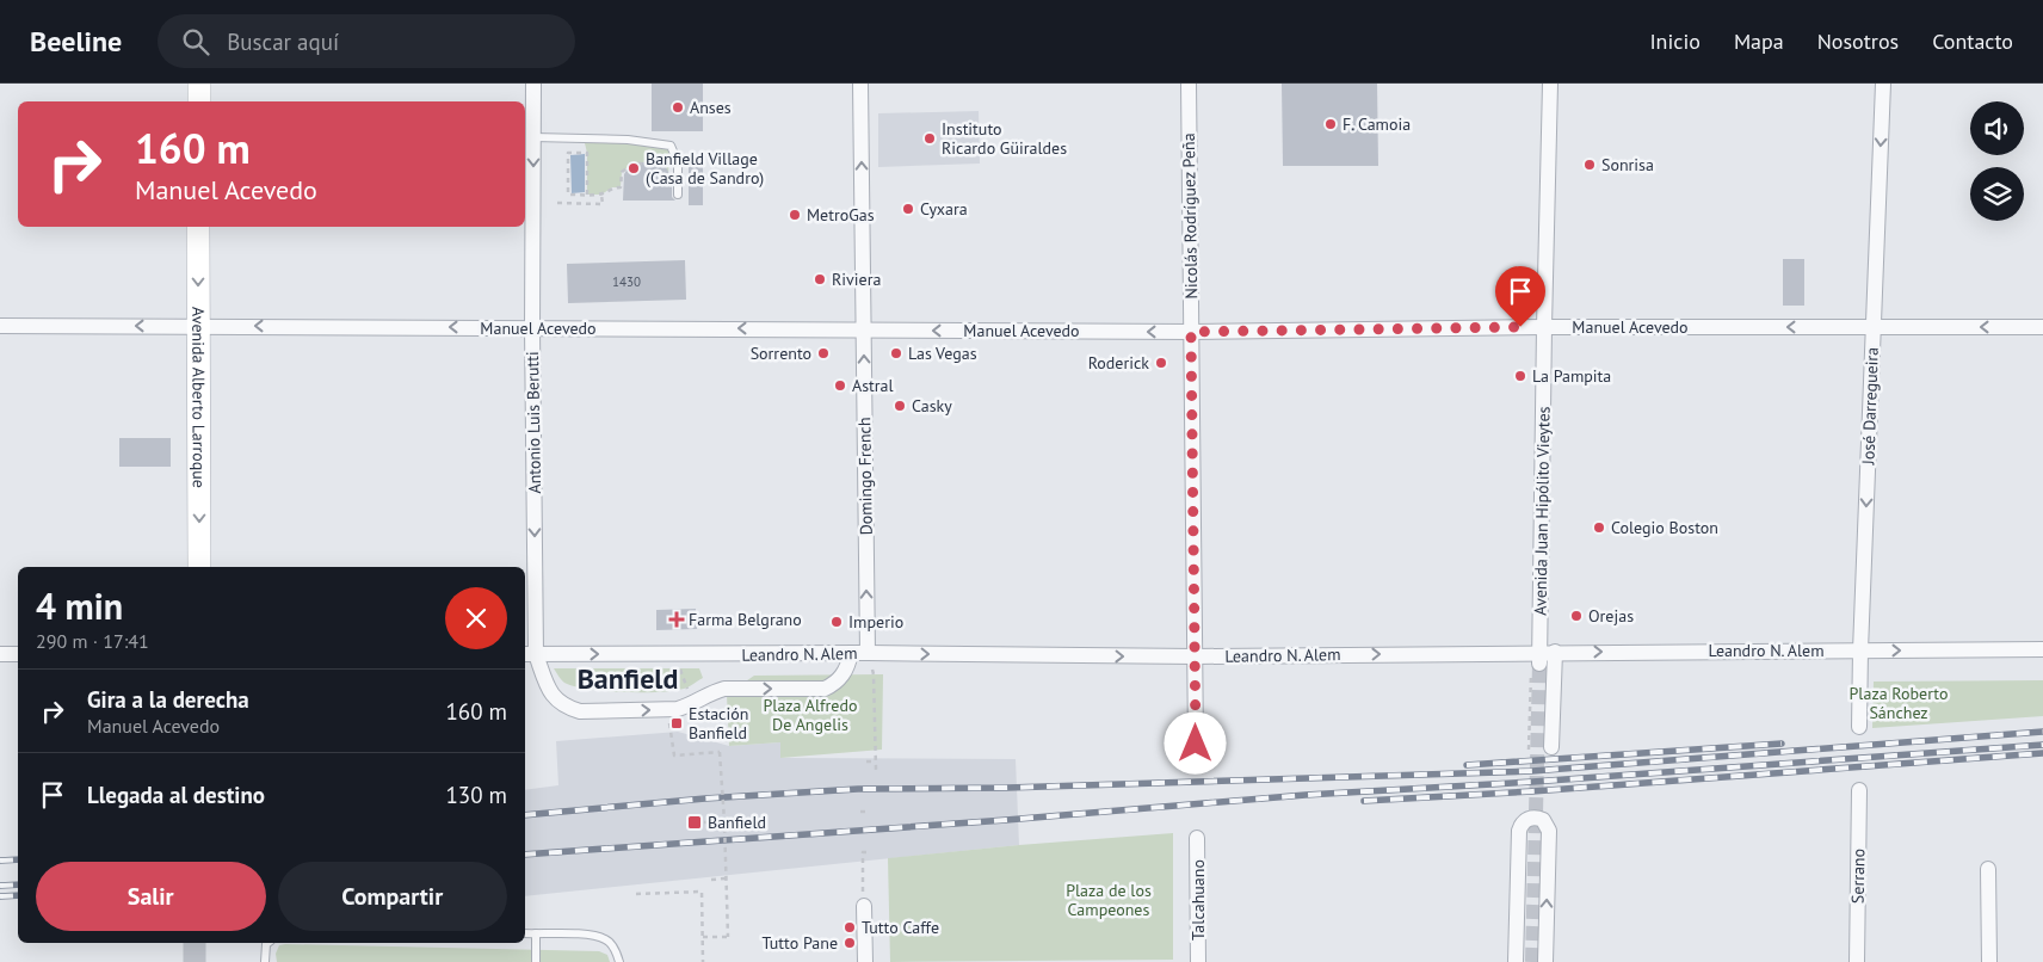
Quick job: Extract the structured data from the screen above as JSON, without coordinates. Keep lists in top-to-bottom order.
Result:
{
  "streets": {
    "street": [
      "Nicolás Rodríguez Peña",
      "Manuel Acevedo",
      "Avenida Alberto Larroque",
      "José Darregueira",
      "Antonio Luis Berutti",
      "Domingo French",
      "Avenida Juan Hipólito Vieytes",
      "Leandro N. Alem",
      "Serrano",
      "Talcahuano"
    ]
  },
  "crossings": [
    ["Nicolás Rodríguez Peña", "Manuel Acevedo"],
    ["Nicolás Rodríguez Peña", "Leandro N. Alem"],
    ["Manuel Acevedo", "Avenida Alberto Larroque"],
    ["Manuel Acevedo", "José Darregueira"],
    ["Manuel Acevedo", "Antonio Luis Berutti"],
    ["Manuel Acevedo", "Domingo French"],
    ["Manuel Acevedo", "Avenida Juan Hipólito Vieytes"],
    ["José Darregueira", "Leandro N. Alem"],
    ["Antonio Luis Berutti", "Leandro N. Alem"],
    ["Domingo French", "Leandro N. Alem"],
    ["Avenida Juan Hipólito Vieytes", "Leandro N. Alem"]
  ],
  "one_way": [
    "Manuel Acevedo",
    "Avenida Alberto Larroque",
    "José Darregueira",
    "Antonio Luis Berutti",
    "Domingo French",
    "Leandro N. Alem"
  ],
  "districts": ["Banfield"],
  "parks": ["Plaza Roberto Sánchez", "Plaza Alfredo De Angelis", "Plaza de los Campeones"],
  "places": {
    "other": [
      "Anses",
      "F. Camoia",
      "Instituto Ricardo Güiraldes",
      "Sonrisa",
      "Banfield Village (Casa de Sandro)",
      "Cyxara",
      "MetroGas",
      "Riviera",
      "Sorrento",
      "Las Vegas",
      "Roderick",
      "La Pampita",
      "Astral",
      "Casky",
      "Colegio Boston",
      "Orejas",
      "Imperio",
      "Tutto Caffe",
      "Tutto Pane"
    ],
    "health": ["Farma Belgrano"],
    "transit": ["Estación Banfield", "Banfield"]
  },
  "house_numbers": ["1430"],
  "page": {
    "header": "Beeline",
    "search": "Buscar aquí",
    "nav": [
      "Inicio",
      "Mapa",
      "Nosotros",
      "Contacto"
    ],
    "turn": ["160 m", "Manuel Acevedo"],
    "heading": ["4 min", "290 m · 17:41"],
    "list": [
      {
        "name": "Gira a la derecha",
        "note": "Manuel Acevedo",
        "value": "160 m"
      },
      {
        "name": "Llegada al destino",
        "value": "130 m"
      }
    ],
    "buttons": ["Salir", "Compartir"]
  }
}
